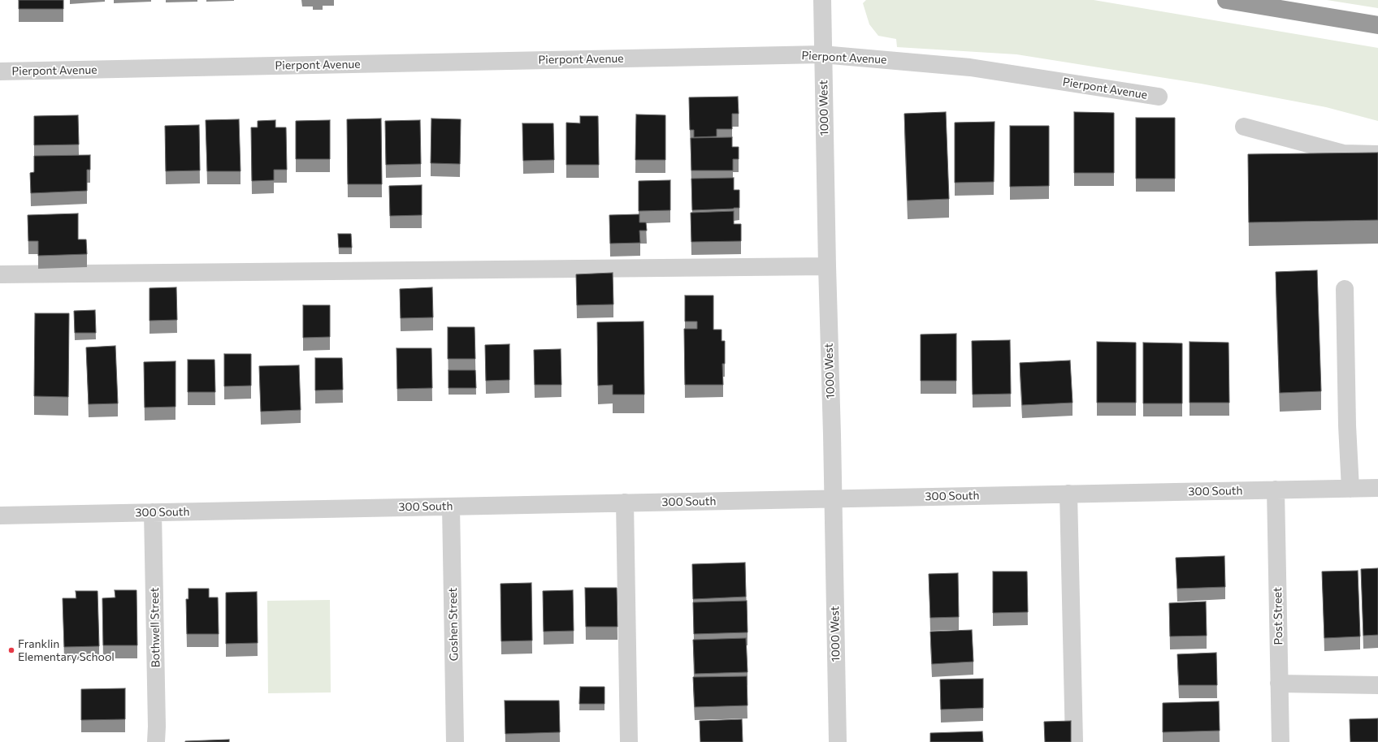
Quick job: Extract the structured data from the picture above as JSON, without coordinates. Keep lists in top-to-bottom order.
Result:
{
  "streets": {
    "street": [
      "Pierpont Avenue",
      "1000 West",
      "300 South",
      "Post Street",
      "Goshen Street",
      "Bothwell Street"
    ]
  },
  "crossings": [
    ["Pierpont Avenue", "1000 West"],
    ["1000 West", "300 South"],
    ["300 South", "Post Street"],
    ["300 South", "Goshen Street"],
    ["300 South", "Bothwell Street"]
  ],
  "places": ["Franklin Elementary School"]
}
